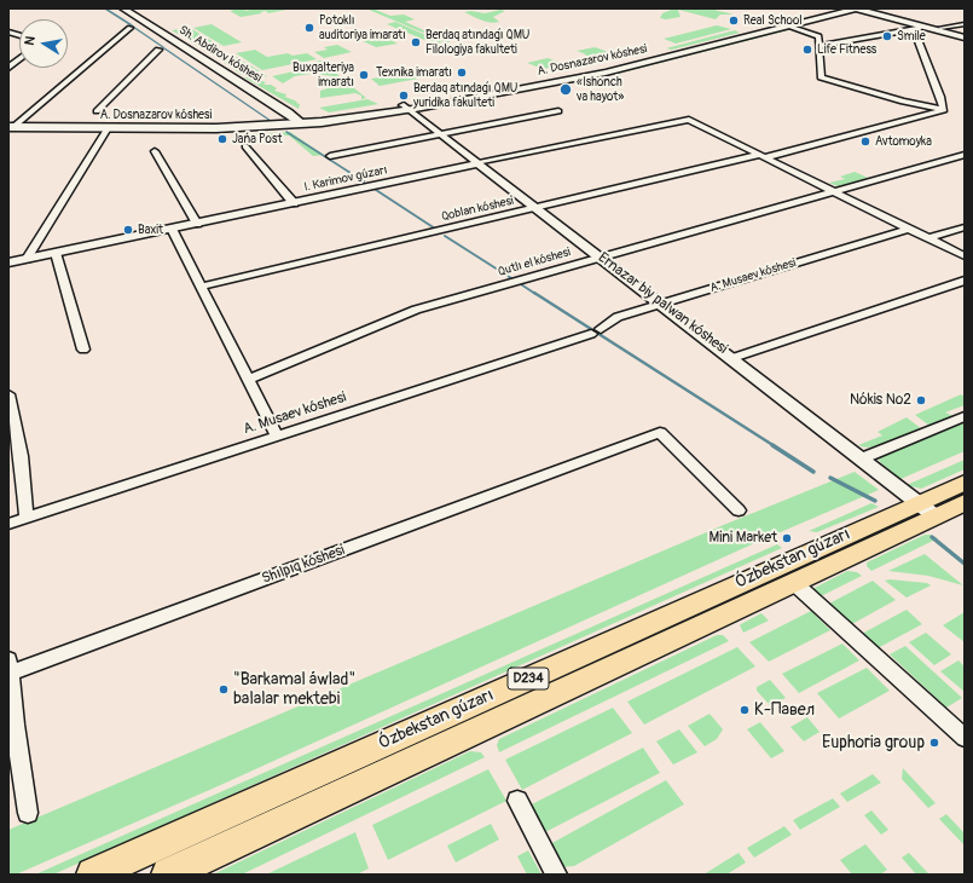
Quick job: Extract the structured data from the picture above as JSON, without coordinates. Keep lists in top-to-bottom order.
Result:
{
  "streets": {
    "main road": ["A. Dosnazarov kóshesi", "Ózbekstan gúzarı", "D234"],
    "street": [
      "Sh. Abdirov kóshesi",
      "I. Karimov gúzarı",
      "Qoblan kóshesi",
      "Qutlı el kóshesi",
      "A. Musaev kóshesi",
      "Ernazar biy palwan kóshesi",
      "Shılpıq kóshesi"
    ]
  },
  "crossings": [
    ["Sh. Abdirov kóshesi", "A. Dosnazarov kóshesi"],
    ["A. Dosnazarov kóshesi", "Ernazar biy palwan kóshesi"],
    ["I. Karimov gúzarı", "Qoblan kóshesi"],
    ["I. Karimov gúzarı", "Ernazar biy palwan kóshesi"],
    ["Qoblan kóshesi", "Ernazar biy palwan kóshesi"],
    ["Qutlı el kóshesi", "Ernazar biy palwan kóshesi"],
    ["A. Musaev kóshesi", "Ernazar biy palwan kóshesi"],
    ["Ernazar biy palwan kóshesi", "Ózbekstan gúzarı"]
  ],
  "places": [
    "Real School",
    "Potoklı auditoriya imaratı",
    "Smile",
    "Berdaq atındaǵı QMU Filologiya fakulteti",
    "Life Fitness",
    "Texnika imaratı",
    "Buxgalteriya imaratı",
    "«Ishonch va hayot»",
    "Berdaq atındaǵı QMU yuridika fakulteti",
    "Jańa Post",
    "Avtomoyka",
    "Baxit",
    "Nókis №2",
    "Mini Market",
    "\"Barkamal áwlad\" balalar mektebi",
    "К-Павел",
    "Euphoria group"
  ],
  "north": "left"
}
